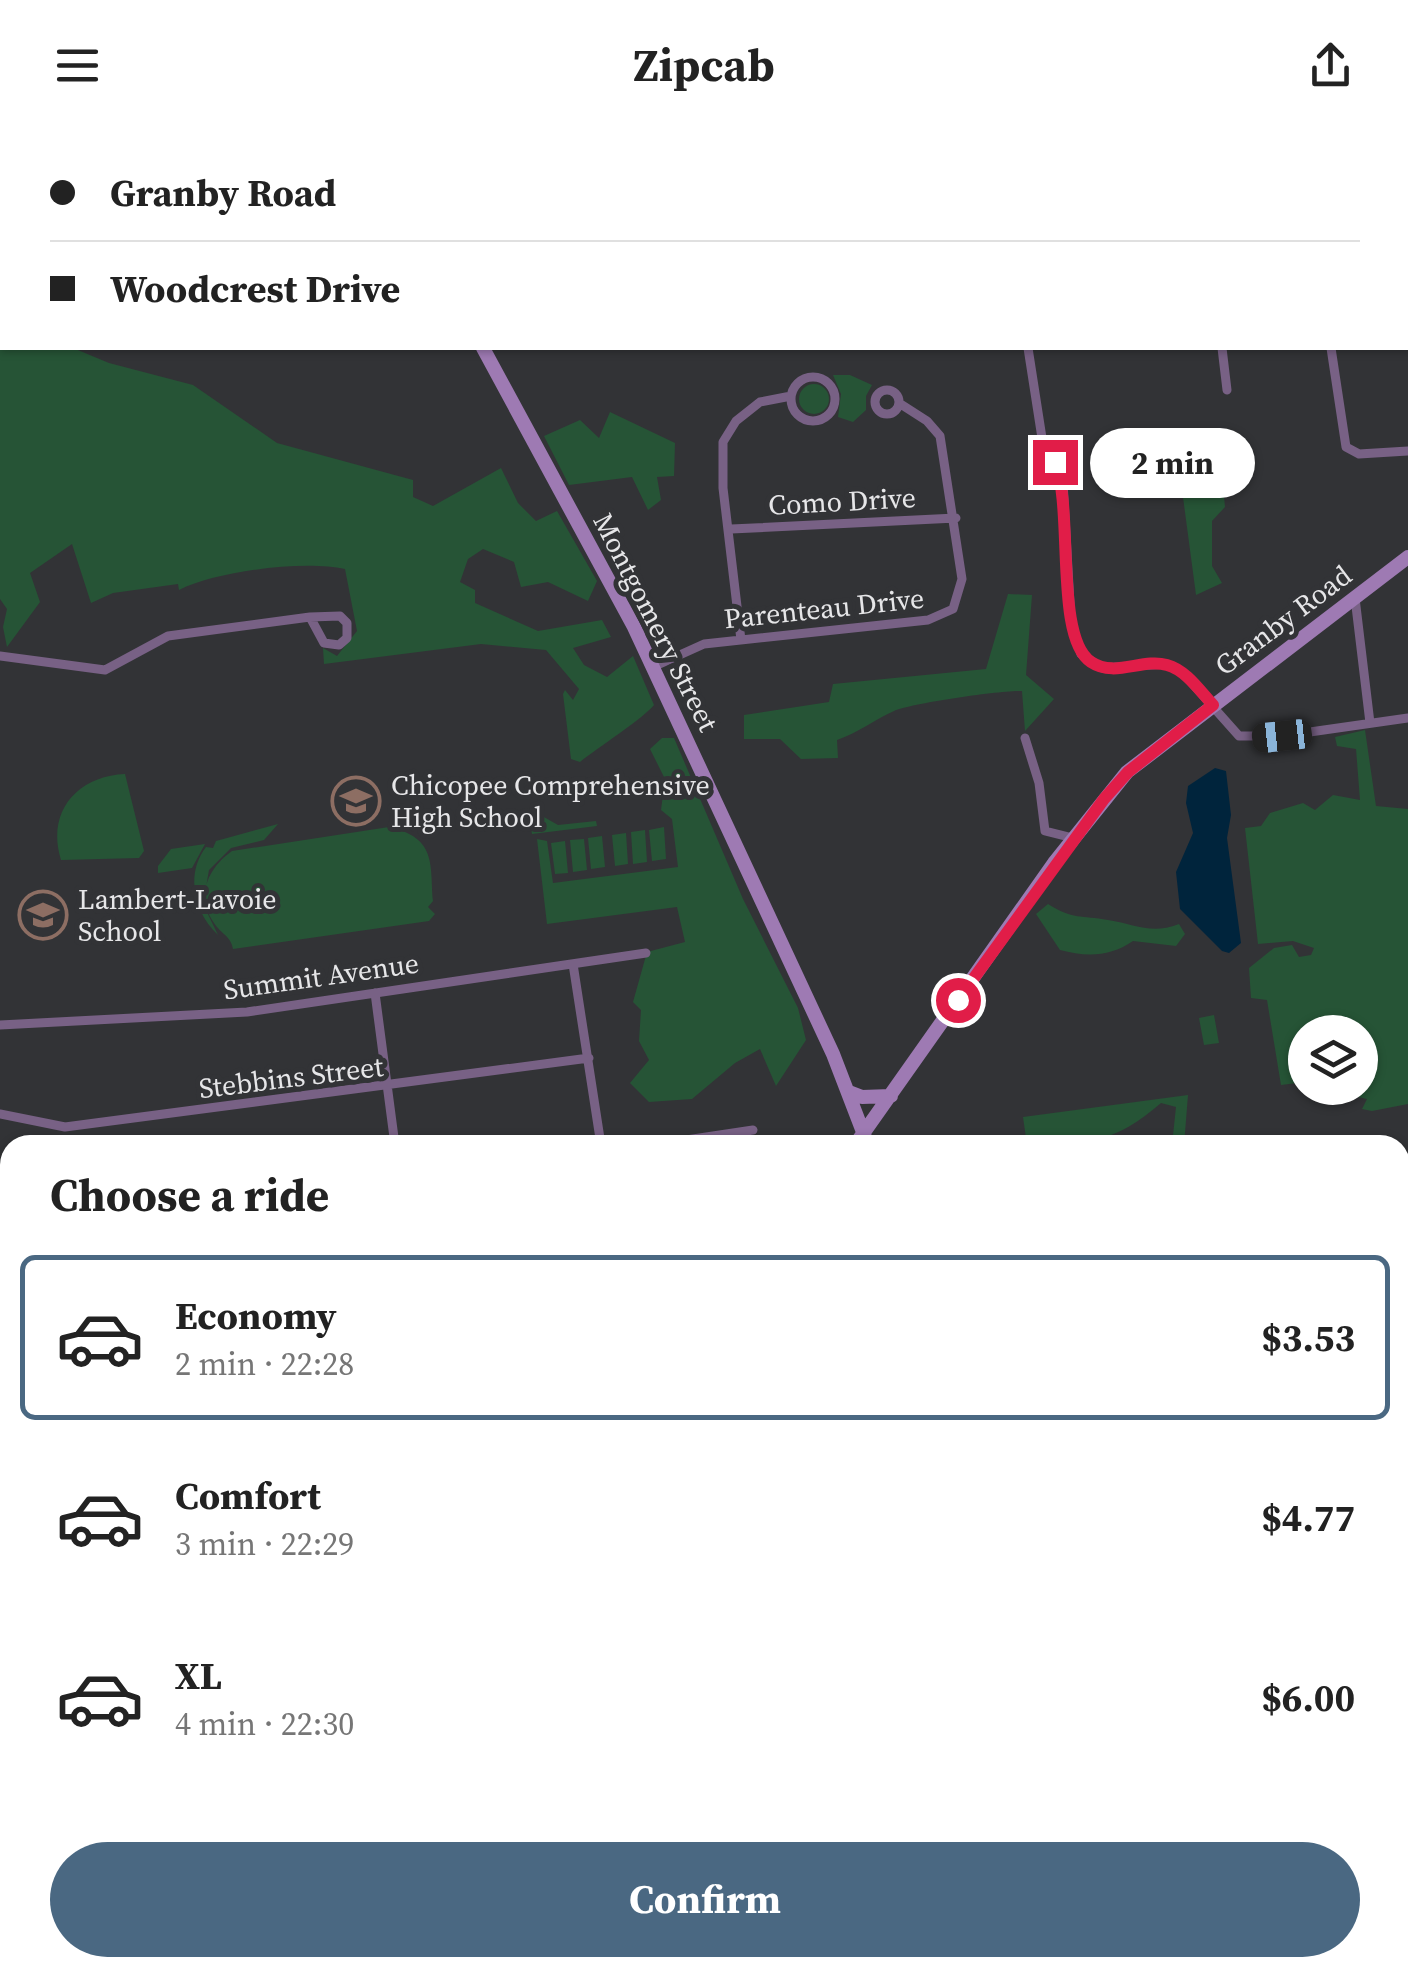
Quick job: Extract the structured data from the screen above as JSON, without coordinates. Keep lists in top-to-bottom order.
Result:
{
  "streets": {
    "main road": ["Granby Road", "Montgomery Street"],
    "street": [
      "Como Drive",
      "Parenteau Drive",
      "Summit Avenue",
      "Stebbins Street"
    ]
  },
  "crossings": [
    ["Como Drive", "Parenteau Drive"],
    ["Parenteau Drive", "Montgomery Street"]
  ],
  "places": {
    "school or university": ["Chicopee Comprehensive High School", "Lambert-Lavoie School"]
  },
  "page": {
    "header": "Zipcab",
    "banner": ["Granby Road", "Woodcrest Drive"],
    "bubble": "2 min",
    "heading": "Choose a ride",
    "list": [
      {
        "name": "Economy",
        "note": "2 min · 22:28",
        "value": "$3.53"
      },
      {
        "name": "Comfort",
        "note": "3 min · 22:29",
        "value": "$4.77"
      },
      {
        "name": "XL",
        "note": "4 min · 22:30",
        "value": "$6.00"
      }
    ],
    "buttons": "Confirm"
  }
}
